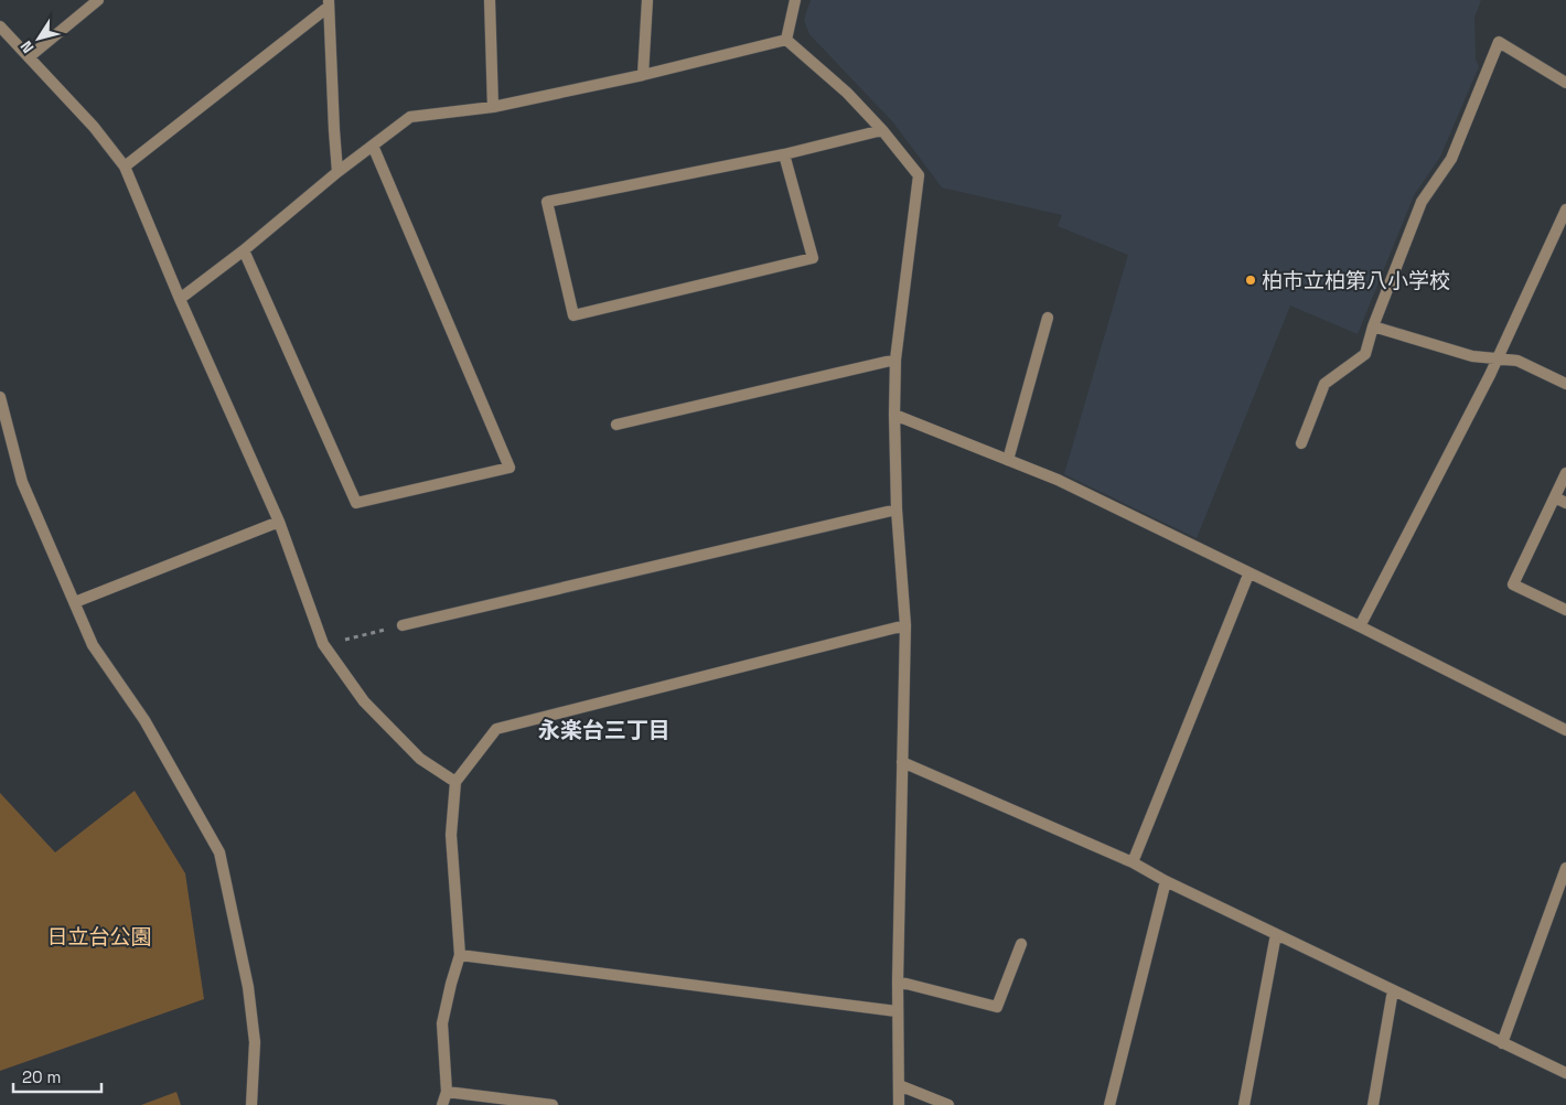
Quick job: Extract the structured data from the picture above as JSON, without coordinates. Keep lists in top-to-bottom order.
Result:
{
  "districts": ["永楽台三丁目"],
  "parks": ["日立台公園"],
  "places": ["柏市立柏第八小学校"],
  "scale_bar": "20 m",
  "north": "bottom left"
}
